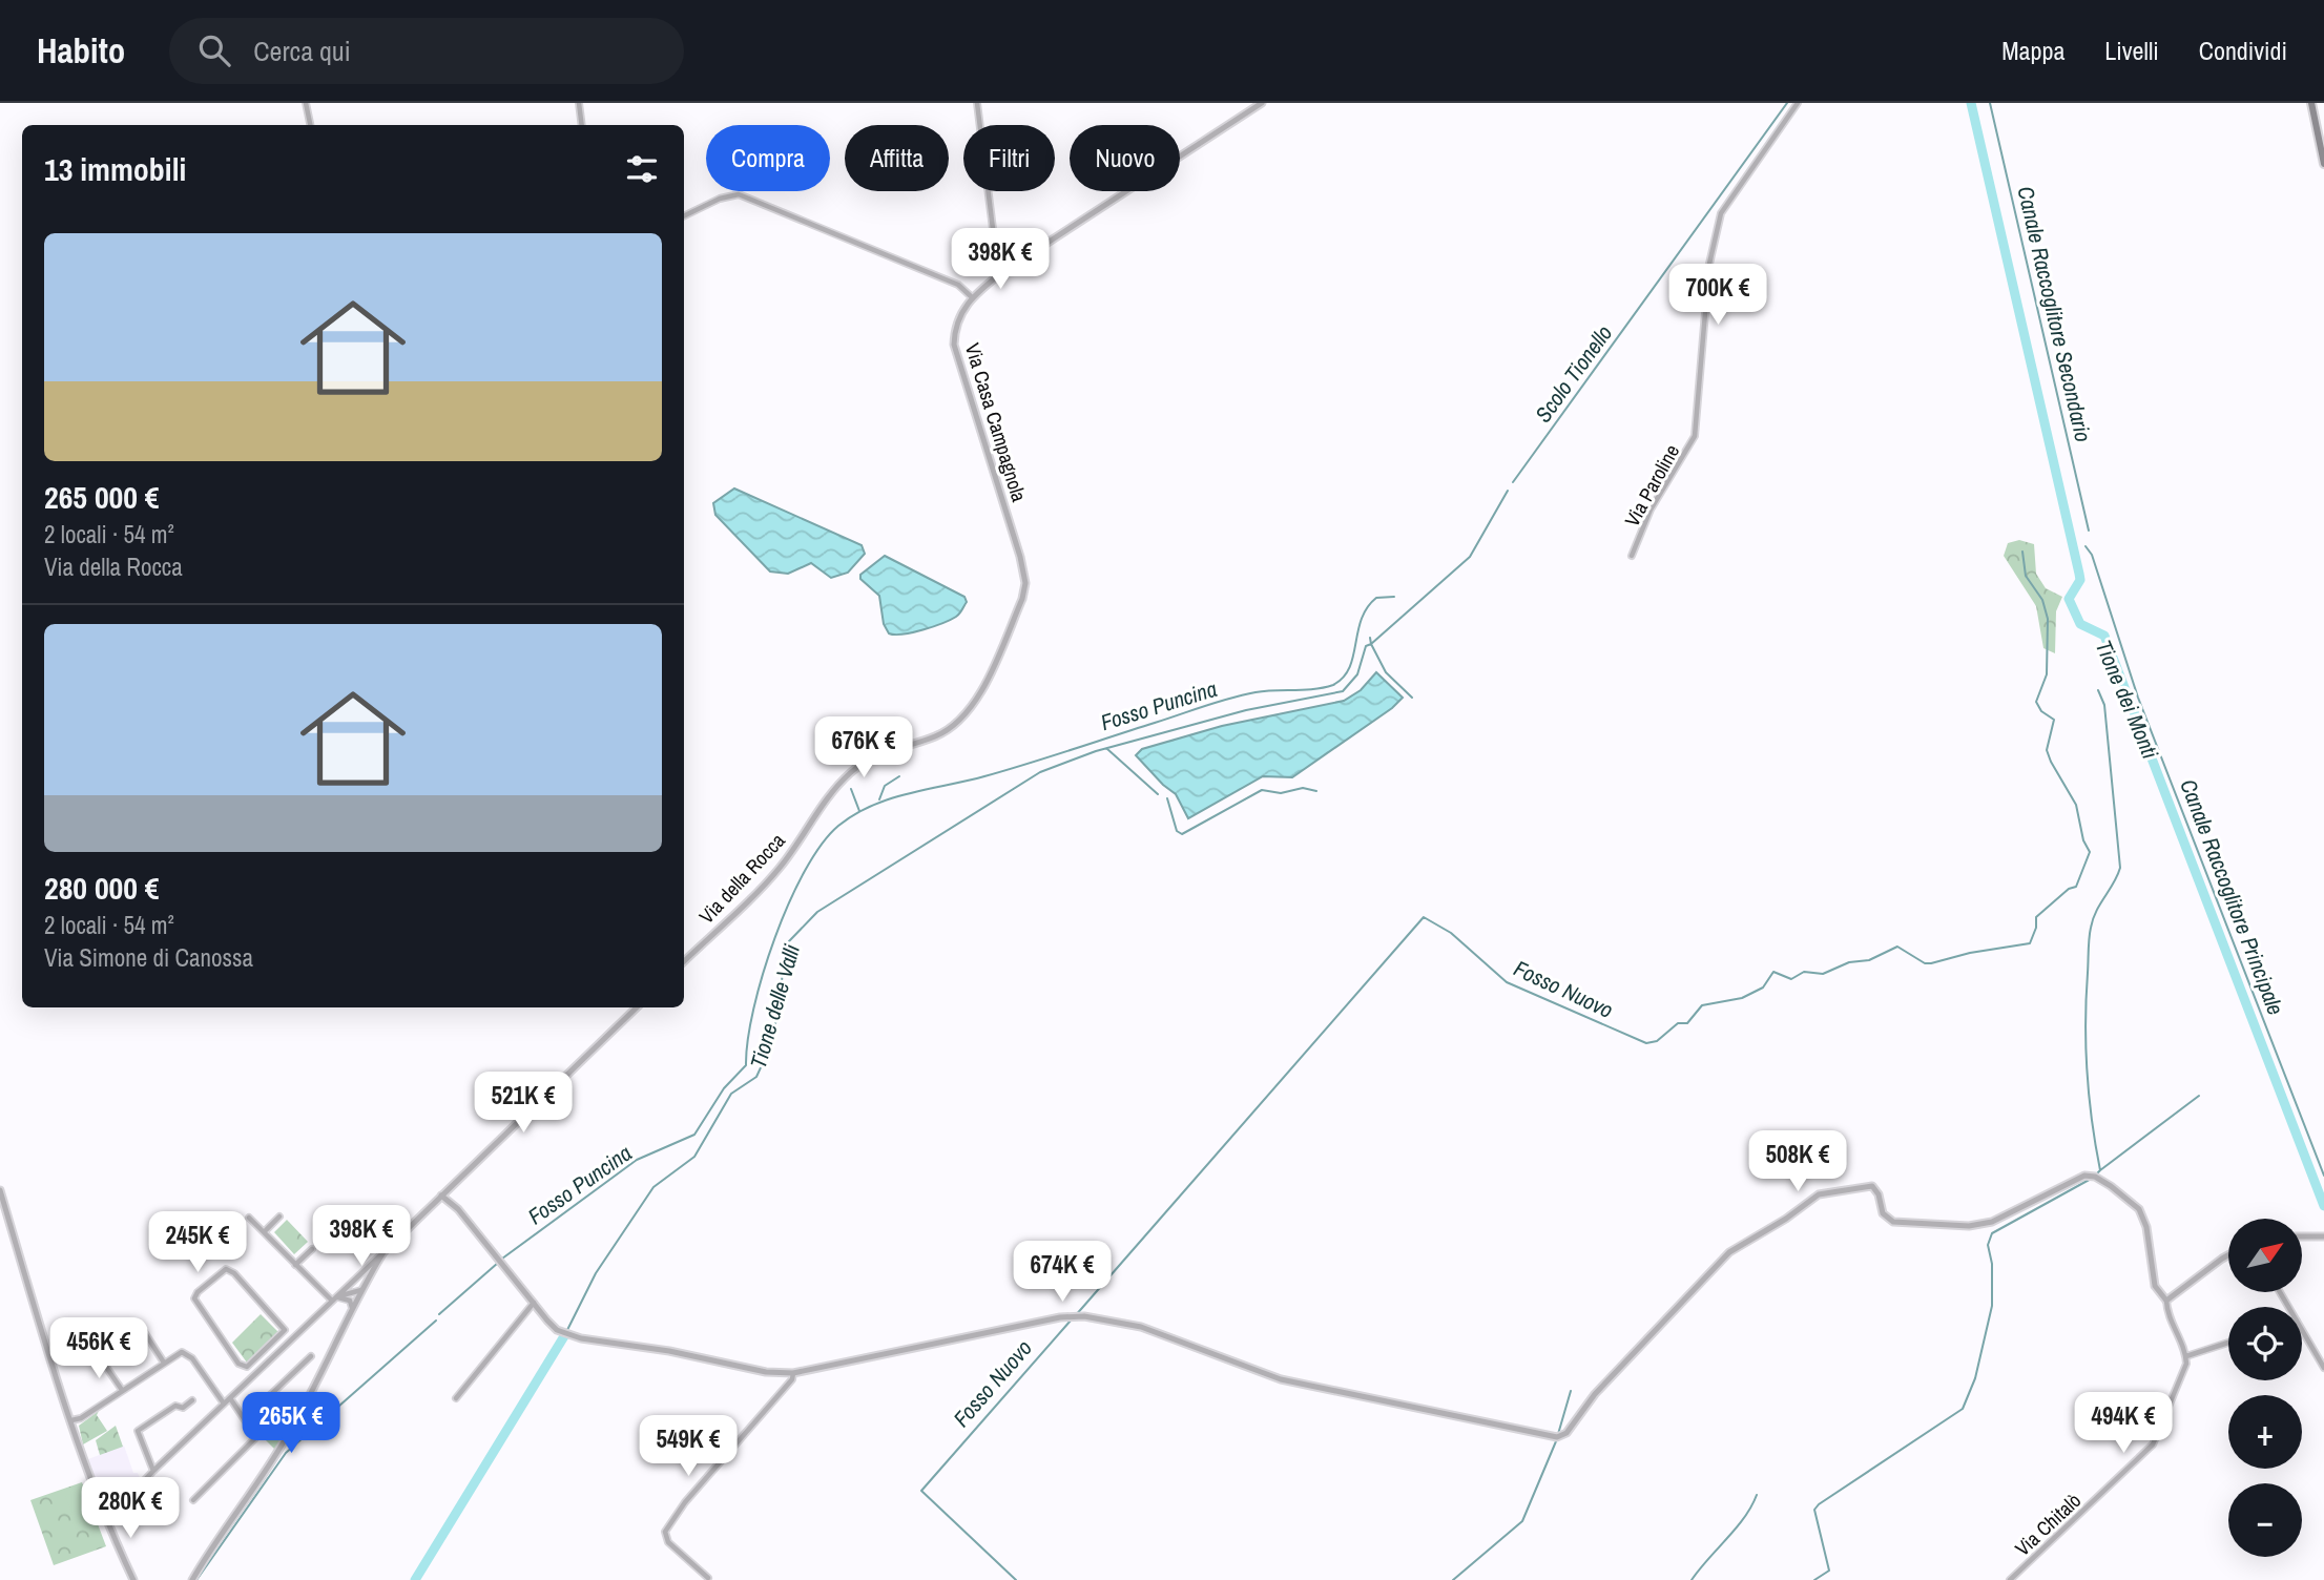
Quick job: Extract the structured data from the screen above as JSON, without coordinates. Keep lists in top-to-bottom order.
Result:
{
  "streets": {
    "street": [
      "Via Casa Campagnola",
      "Via Paroline",
      "Via della Rocca",
      "Via Chitalò"
    ]
  },
  "crossings": [
    ["Via Casa Campagnola", "Via della Rocca"]
  ],
  "water": [
    "Canale Raccoglitore Secondario",
    "Scolo Tionello",
    "Tione dei Monti",
    "Fosso Puncina",
    "Canale Raccoglitore Principale",
    "Fosso Nuovo",
    "Tione delle Valli"
  ],
  "north": "top right",
  "page": {
    "header": "Habito",
    "search": "Cerca qui",
    "nav": ["Mappa", "Livelli", "Condividi"],
    "chip": [
      "Compra",
      "Affitta",
      "Filtri",
      "Nuovo"
    ],
    "heading": "13 immobili",
    "list": [
      {
        "name": "265 000 €",
        "note": "2 locali · 54 m² · Via della Rocca"
      },
      {
        "name": "280 000 €",
        "note": "2 locali · 54 m² · Via Simone di Canossa"
      }
    ],
    "price": [
      "398K €",
      "700K €",
      "676K €",
      "521K €",
      "508K €",
      "398K €",
      "245K €",
      "674K €",
      "456K €",
      "265K €",
      "494K €",
      "549K €",
      "280K €"
    ],
    "map_buttons": ["+", "−"]
  }
}
